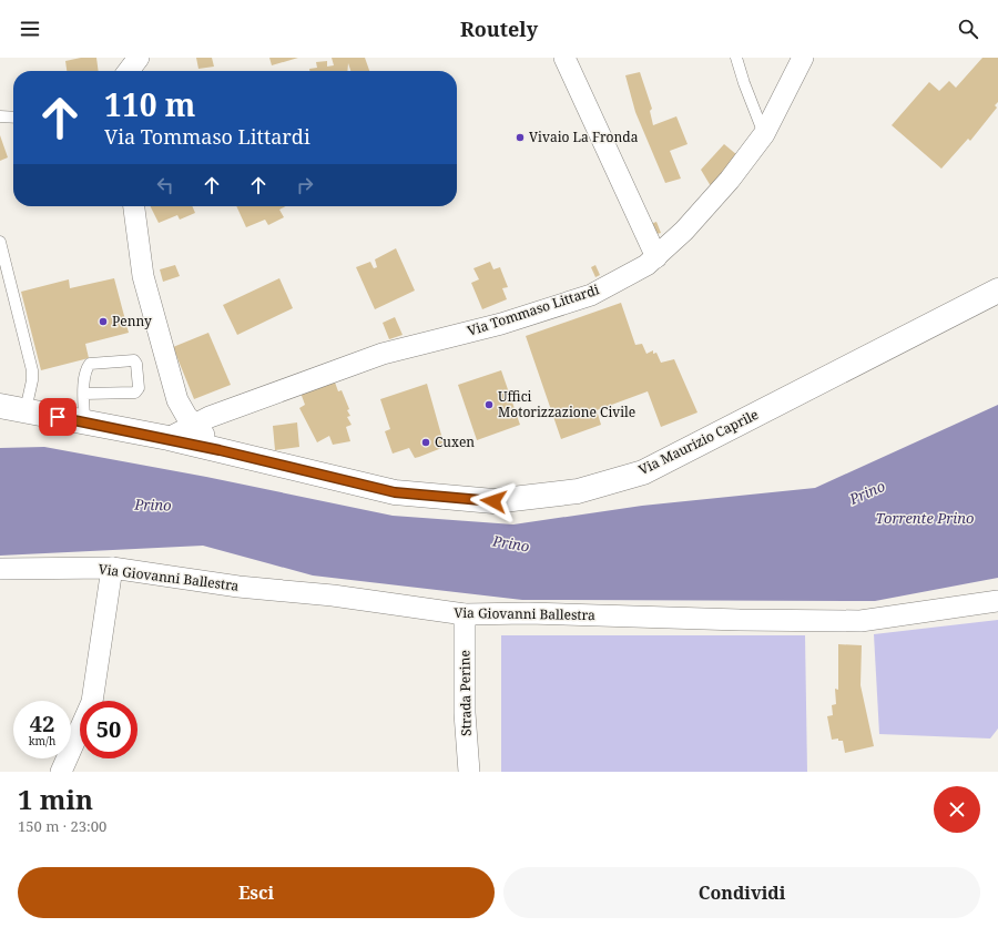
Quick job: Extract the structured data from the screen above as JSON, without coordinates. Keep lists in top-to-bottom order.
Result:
{
  "streets": {
    "main road": ["Via Maurizio Caprile"],
    "street": ["Via Tommaso Littardi", "Via Giovanni Ballestra", "Strada Perine"]
  },
  "crossings": [
    ["Via Tommaso Littardi", "Via Maurizio Caprile"],
    ["Via Giovanni Ballestra", "Strada Perine"]
  ],
  "water": ["Prino", "Torrente Prino"],
  "places": [
    "Vivaio La Fronda",
    "Penny",
    "Uffici Motorizzazione Civile",
    "Cuxen"
  ],
  "page": {
    "header": "Routely",
    "turn": ["110 m", "Via Tommaso Littardi"],
    "speed": "42 km/h",
    "limit": "50",
    "heading": ["1 min", "150 m · 23:00"],
    "buttons": ["Esci", "Condividi"]
  }
}
